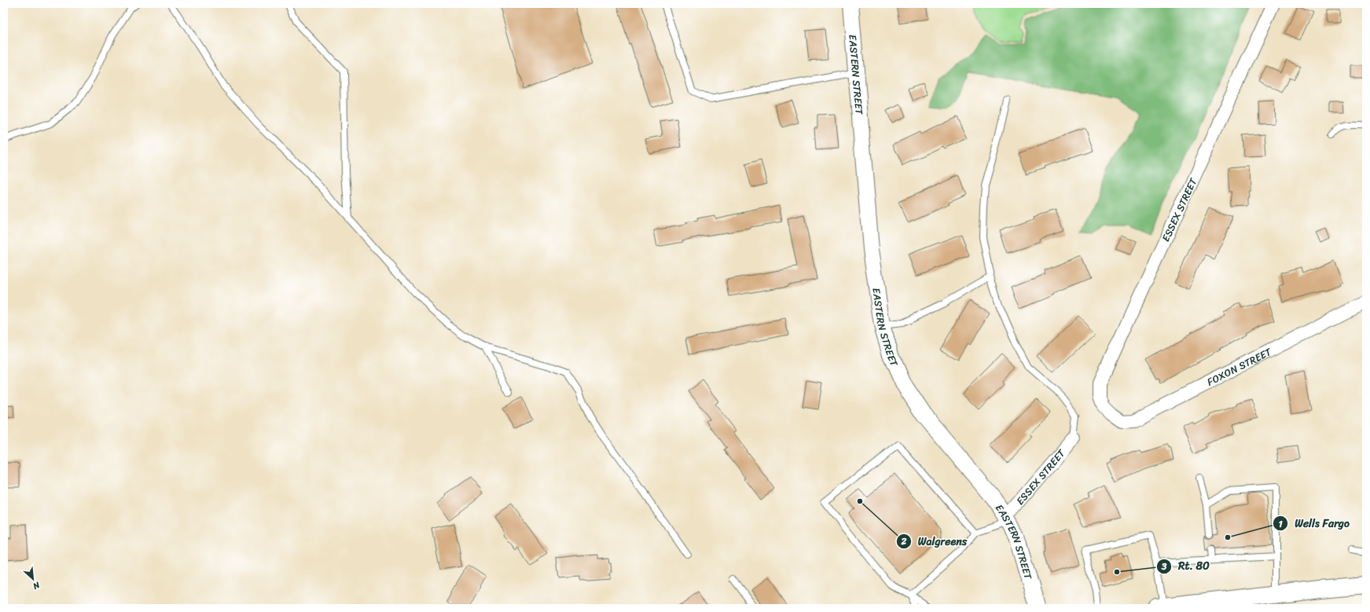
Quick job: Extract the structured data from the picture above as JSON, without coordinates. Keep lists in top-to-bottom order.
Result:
{
  "streets": {
    "street": ["EASTERN STREET", "ESSEX STREET", "FOXON STREET"]
  },
  "crossings": [
    ["EASTERN STREET", "ESSEX STREET"],
    ["ESSEX STREET", "FOXON STREET"]
  ],
  "places": ["Walgreens", "Wells Fargo", "Rt. 80"],
  "north": "bottom right"
}
